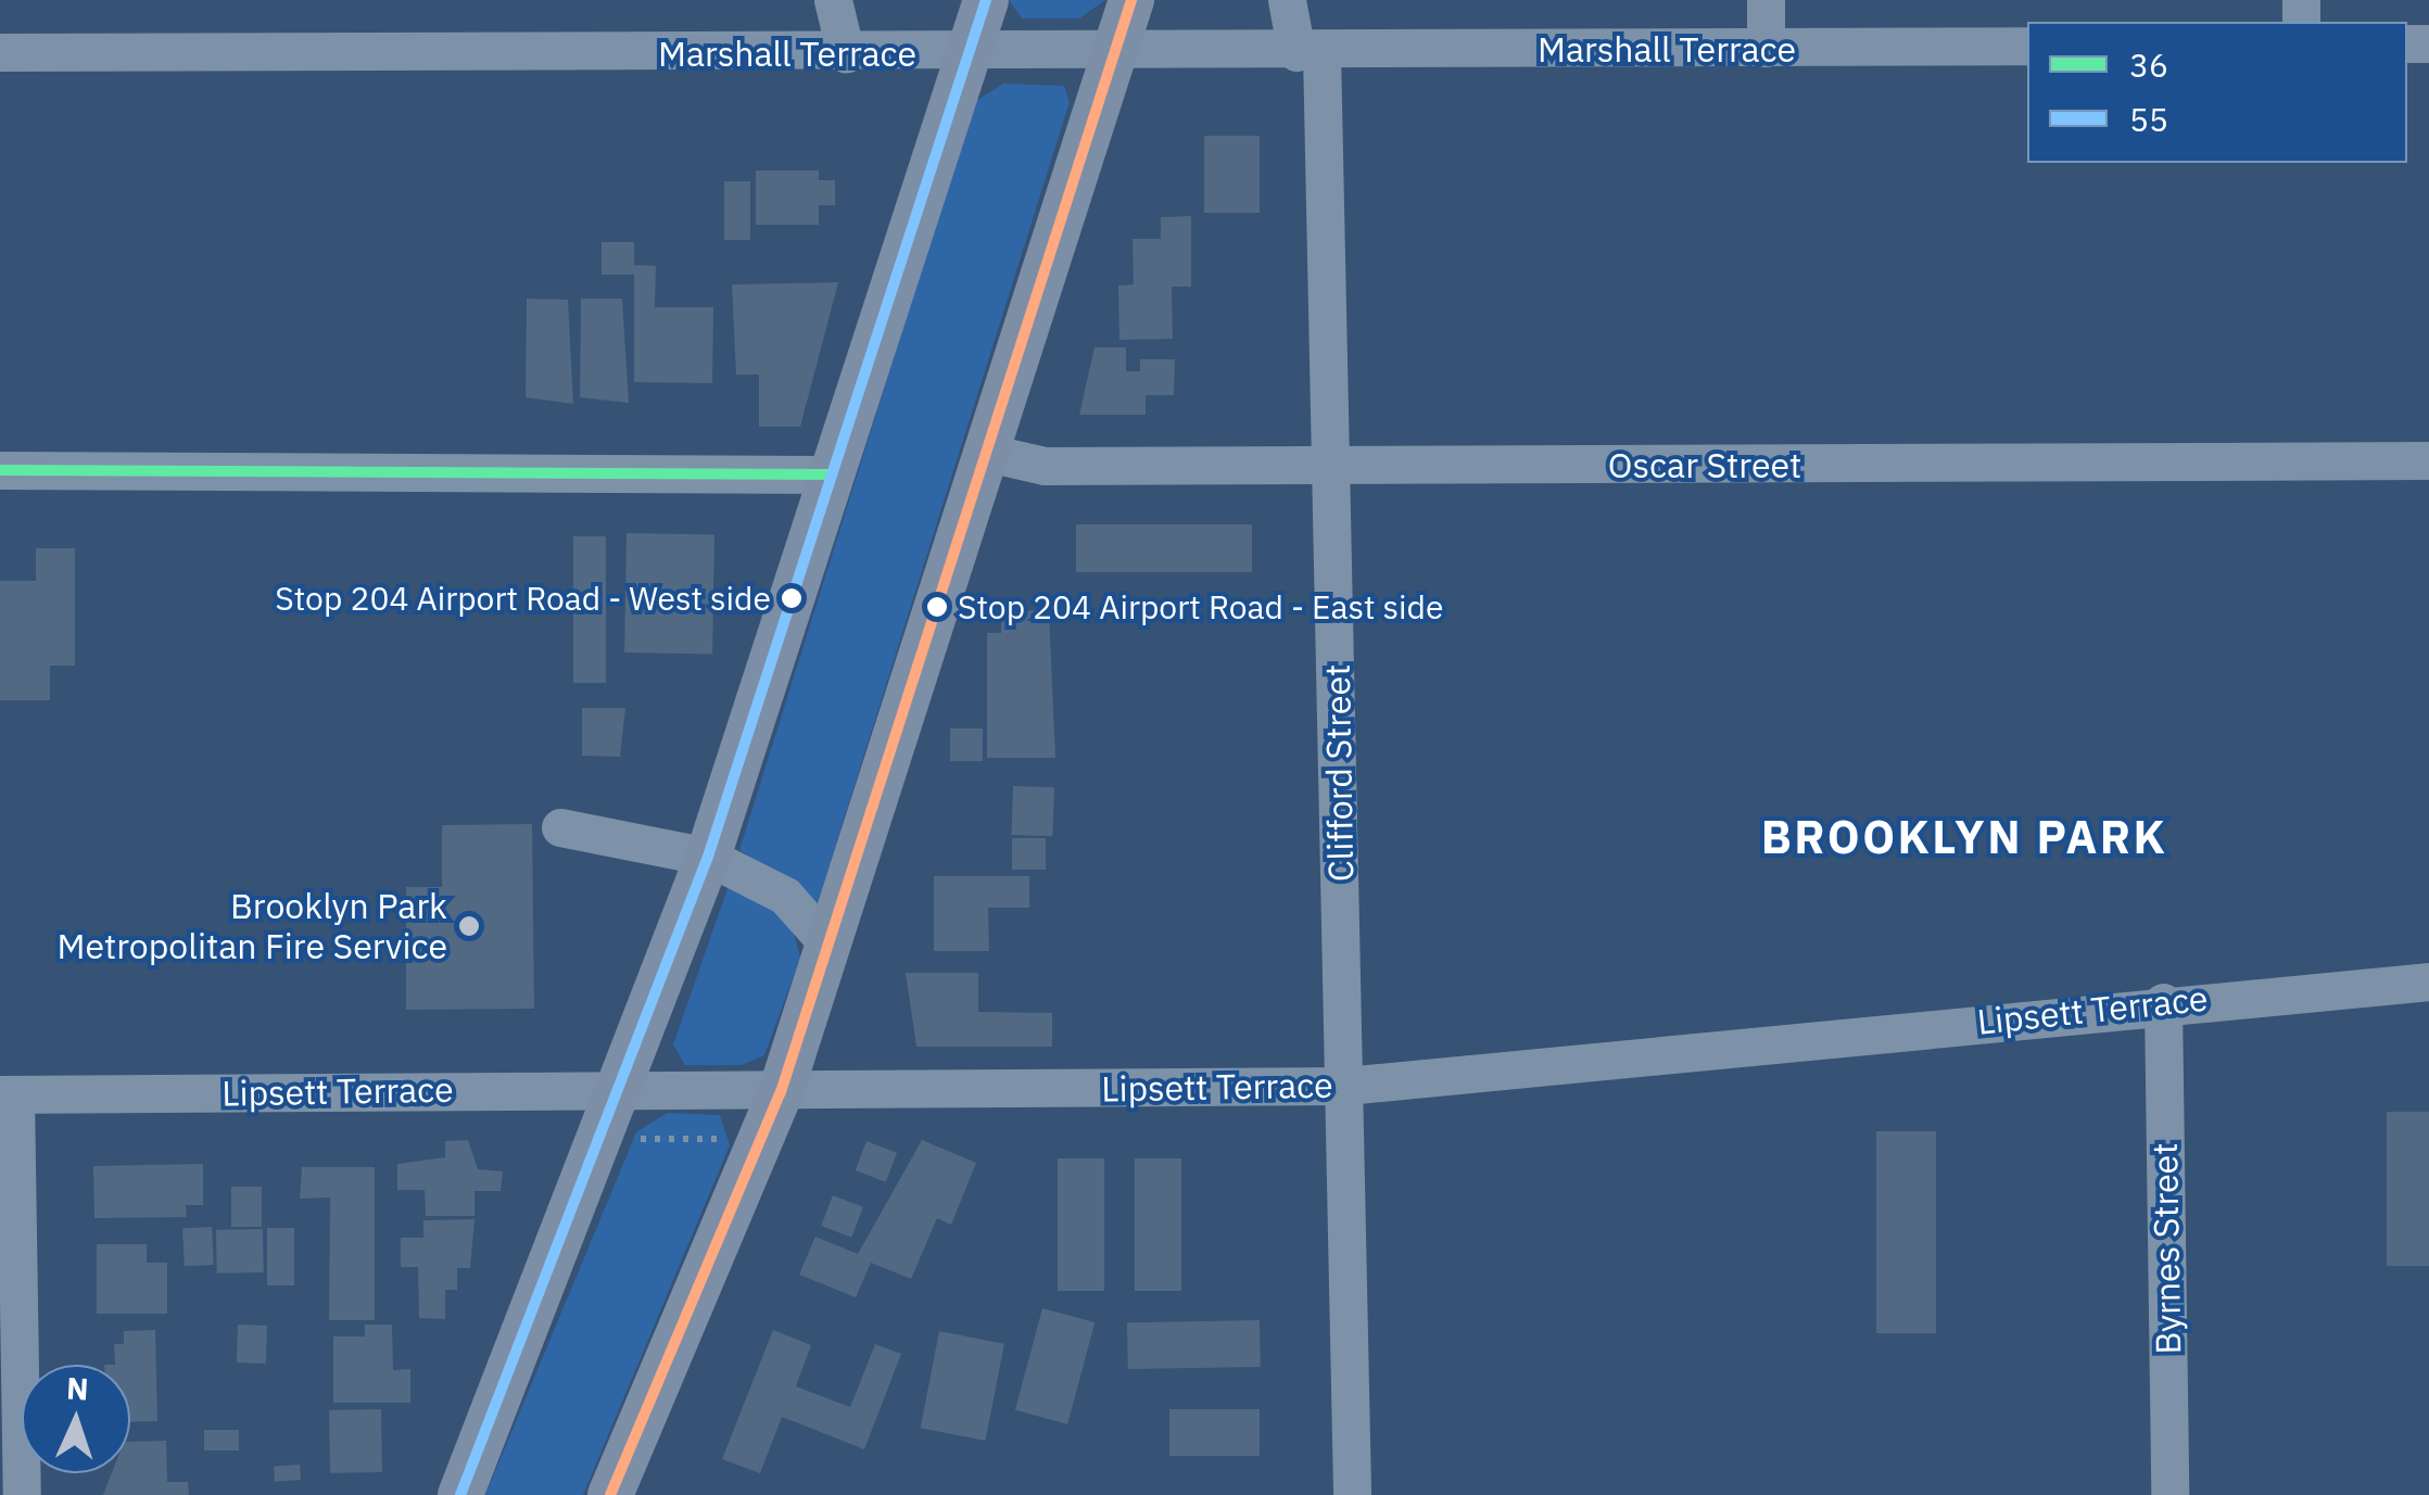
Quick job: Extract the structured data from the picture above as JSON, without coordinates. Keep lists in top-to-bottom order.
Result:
{
  "streets": {
    "street": [
      "Marshall Terrace",
      "Oscar Street",
      "Clifford Street",
      "Lipsett Terrace",
      "Byrnes Street"
    ]
  },
  "crossings": [
    ["Marshall Terrace", "Clifford Street"],
    ["Oscar Street", "Clifford Street"],
    ["Clifford Street", "Lipsett Terrace"],
    ["Lipsett Terrace", "Byrnes Street"]
  ],
  "districts": ["BROOKLYN PARK"],
  "places": ["Stop 204 Airport Road - West side", "Stop 204 Airport Road - East side", "Brooklyn Park Metropolitan Fire Service"],
  "lines": ["transit line 55", "transit line 36"],
  "legend": ["36", "55"],
  "north": "top"
}
